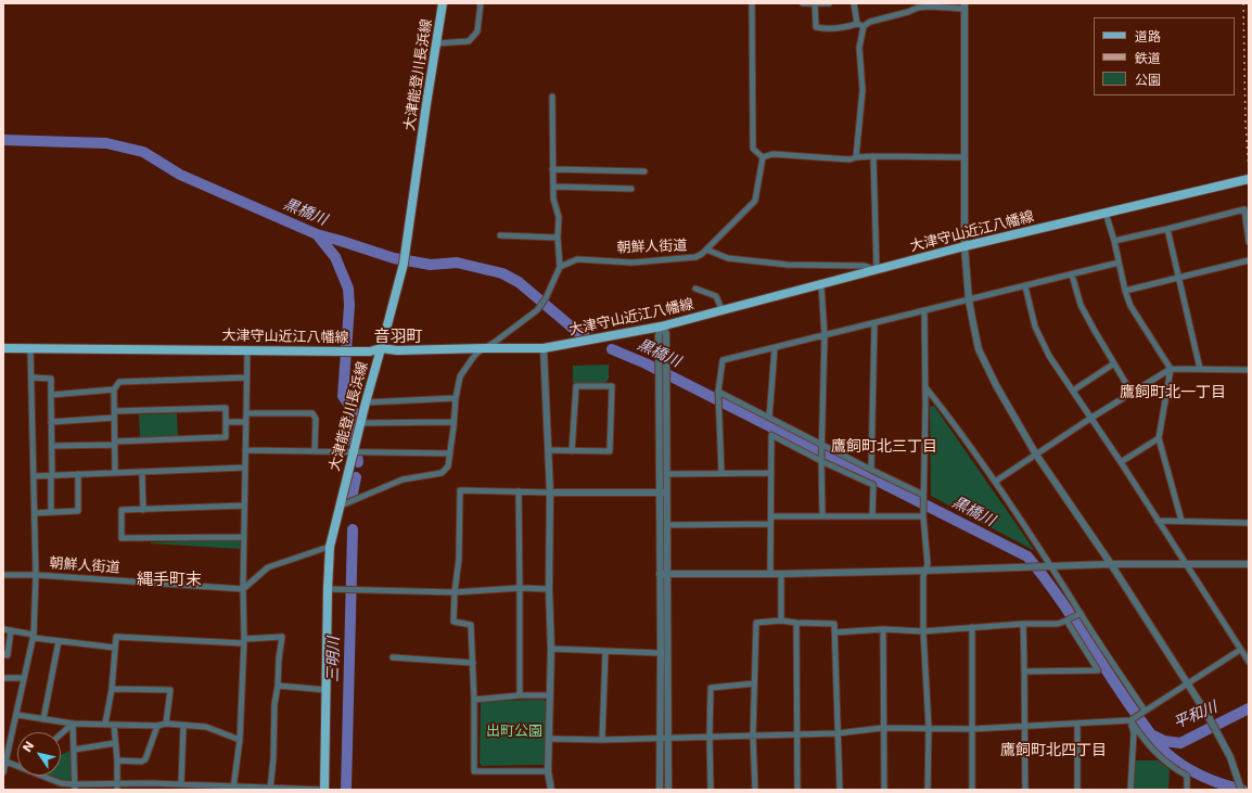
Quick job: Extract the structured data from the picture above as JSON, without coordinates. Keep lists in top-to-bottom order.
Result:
{
  "streets": {
    "main road": ["大津能登川長浜線", "大津守山近江八幡線"],
    "street": ["朝鮮人街道"]
  },
  "crossings": [
    ["大津能登川長浜線", "大津守山近江八幡線"]
  ],
  "districts": [
    "音羽町",
    "鷹飼町北一丁目",
    "鷹飼町北三丁目",
    "縄手町末",
    "鷹飼町北四丁目"
  ],
  "water": ["黒橋川", "三明川", "平和川"],
  "parks": ["出町公園"],
  "legend": ["道路", "鉄道", "公園"],
  "north": "top left"
}
